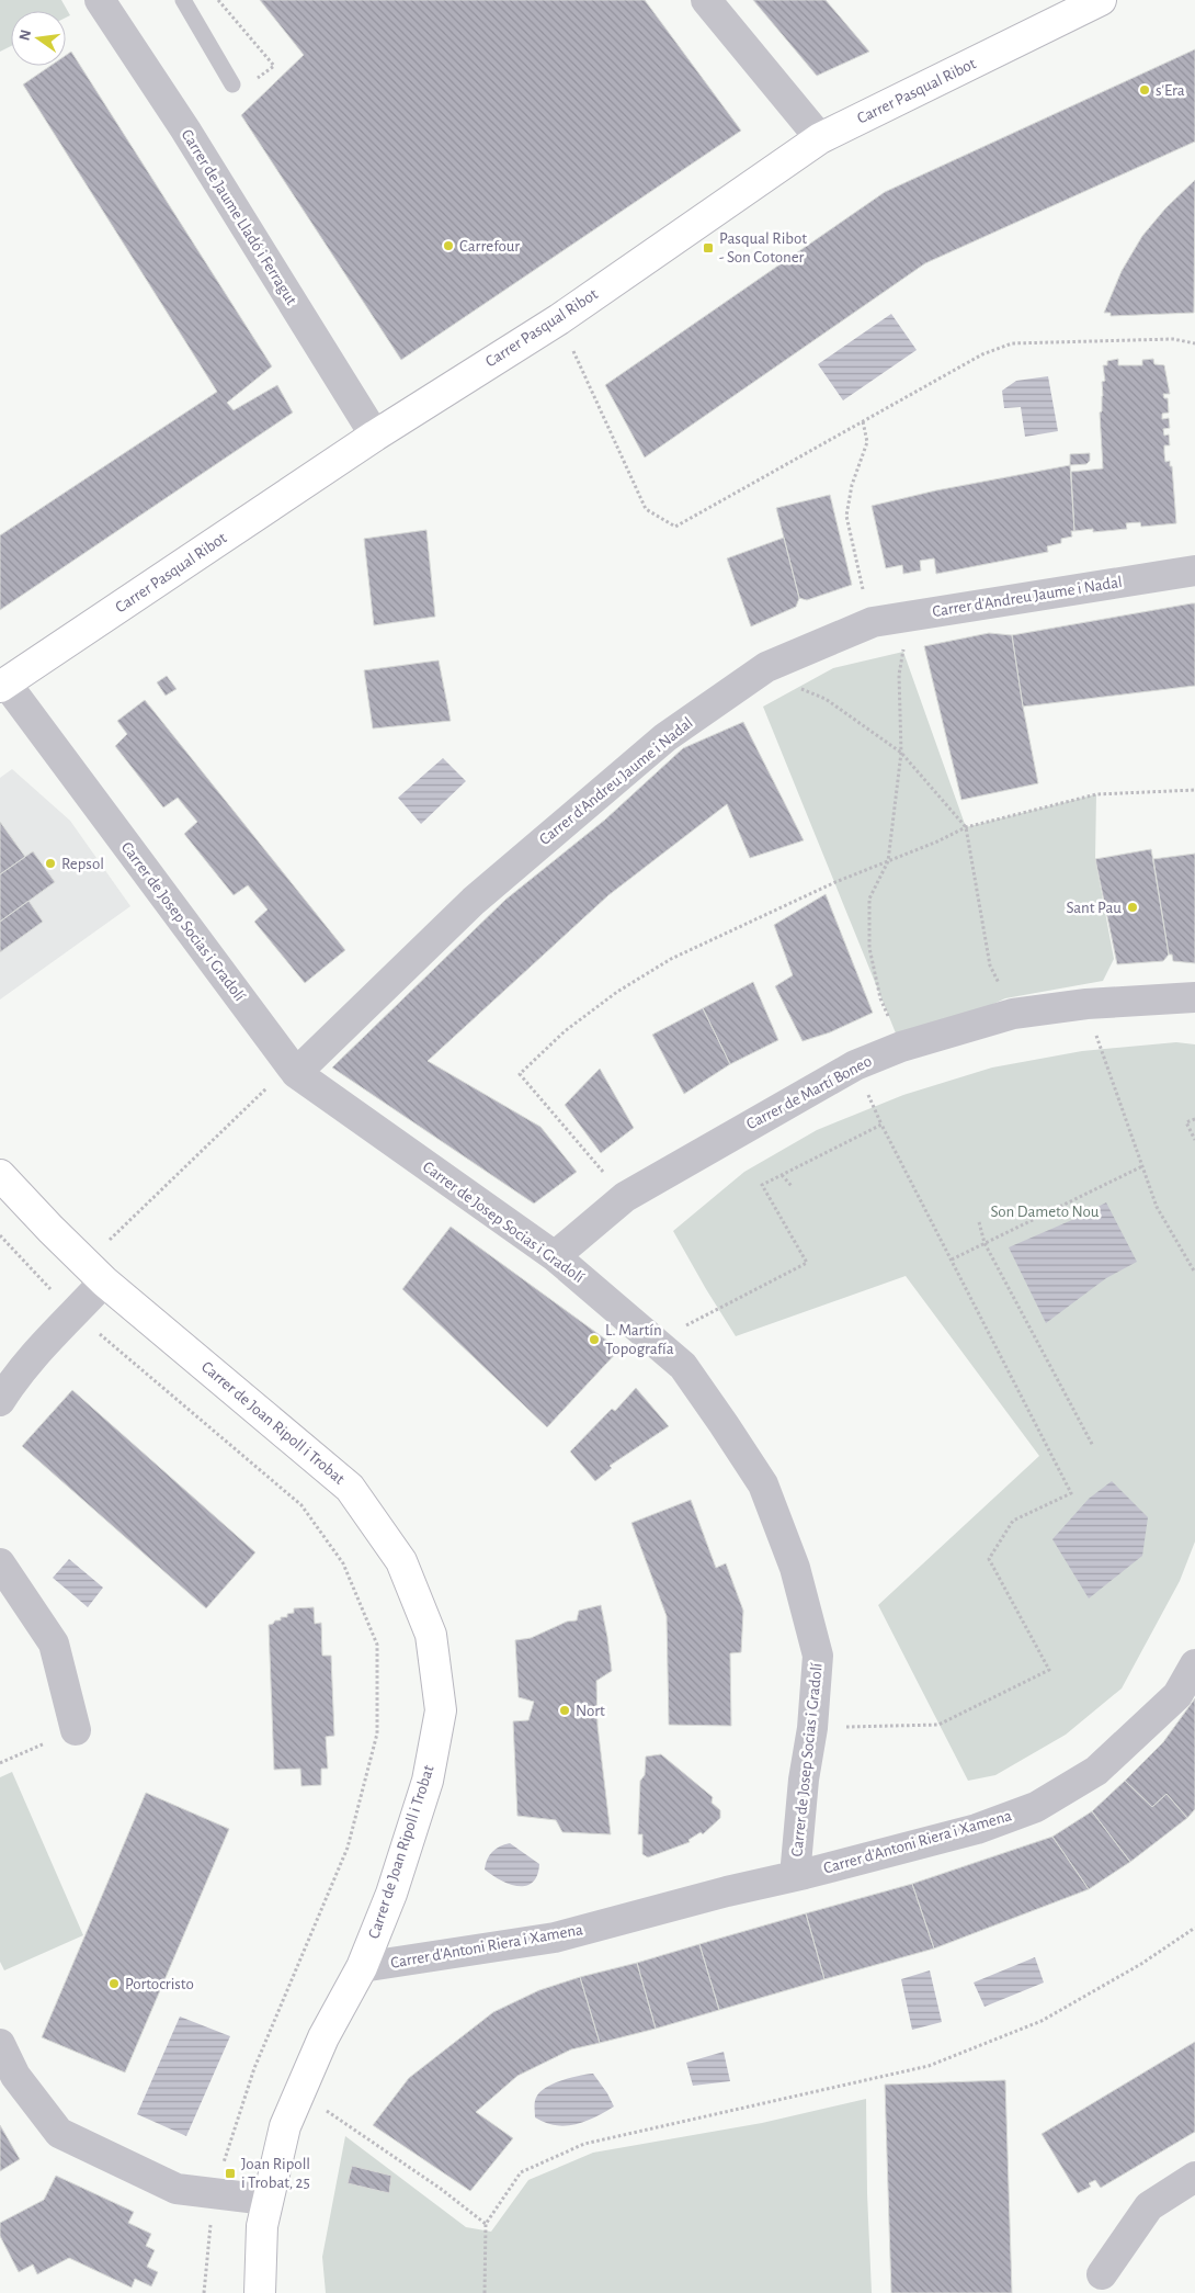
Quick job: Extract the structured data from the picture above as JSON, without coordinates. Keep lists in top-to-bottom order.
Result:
{
  "streets": {
    "street": [
      "Carrer Pasqual Ribot",
      "Carrer de Jaume Lladó i Ferragut",
      "Carrer d'Andreu Jaume i Nadal",
      "Carrer de Josep Socias i Gradolí",
      "Carrer de Martí Boneo",
      "Carrer de Joan Ripoll i Trobat",
      "Carrer d'Antoni Riera i Xamena"
    ]
  },
  "crossings": [
    ["Carrer Pasqual Ribot", "Carrer de Jaume Lladó i Ferragut"],
    ["Carrer Pasqual Ribot", "Carrer de Josep Socias i Gradolí"],
    ["Carrer d'Andreu Jaume i Nadal", "Carrer de Josep Socias i Gradolí"],
    ["Carrer de Josep Socias i Gradolí", "Carrer de Martí Boneo"],
    ["Carrer de Josep Socias i Gradolí", "Carrer d'Antoni Riera i Xamena"],
    ["Carrer de Joan Ripoll i Trobat", "Carrer d'Antoni Riera i Xamena"]
  ],
  "parks": ["Son Dameto Nou"],
  "places": {
    "other": [
      "s'Era",
      "Carrefour",
      "Repsol",
      "Sant Pau",
      "L. Martín Topografía",
      "Nort",
      "Portocristo"
    ],
    "transit": ["Pasqual Ribot - Son Cotoner", "Joan Ripoll i Trobat, 25"]
  },
  "north": "left"
}
